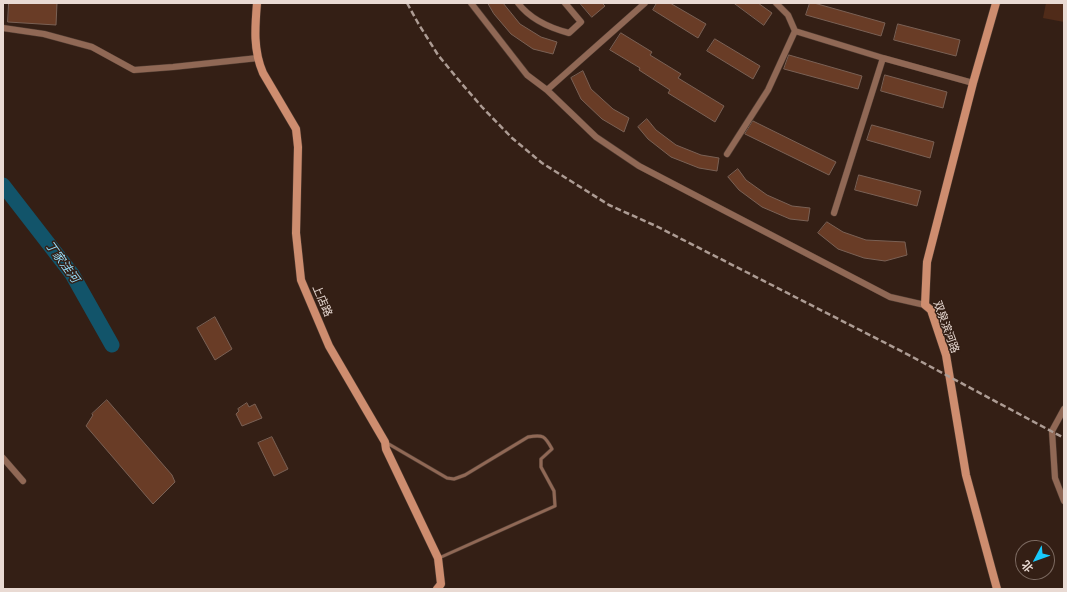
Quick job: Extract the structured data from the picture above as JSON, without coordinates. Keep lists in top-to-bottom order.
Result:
{
  "streets": {
    "street": ["上店路", "双泉滨河路"]
  },
  "water": ["丁家洼河"],
  "north": "bottom left"
}
